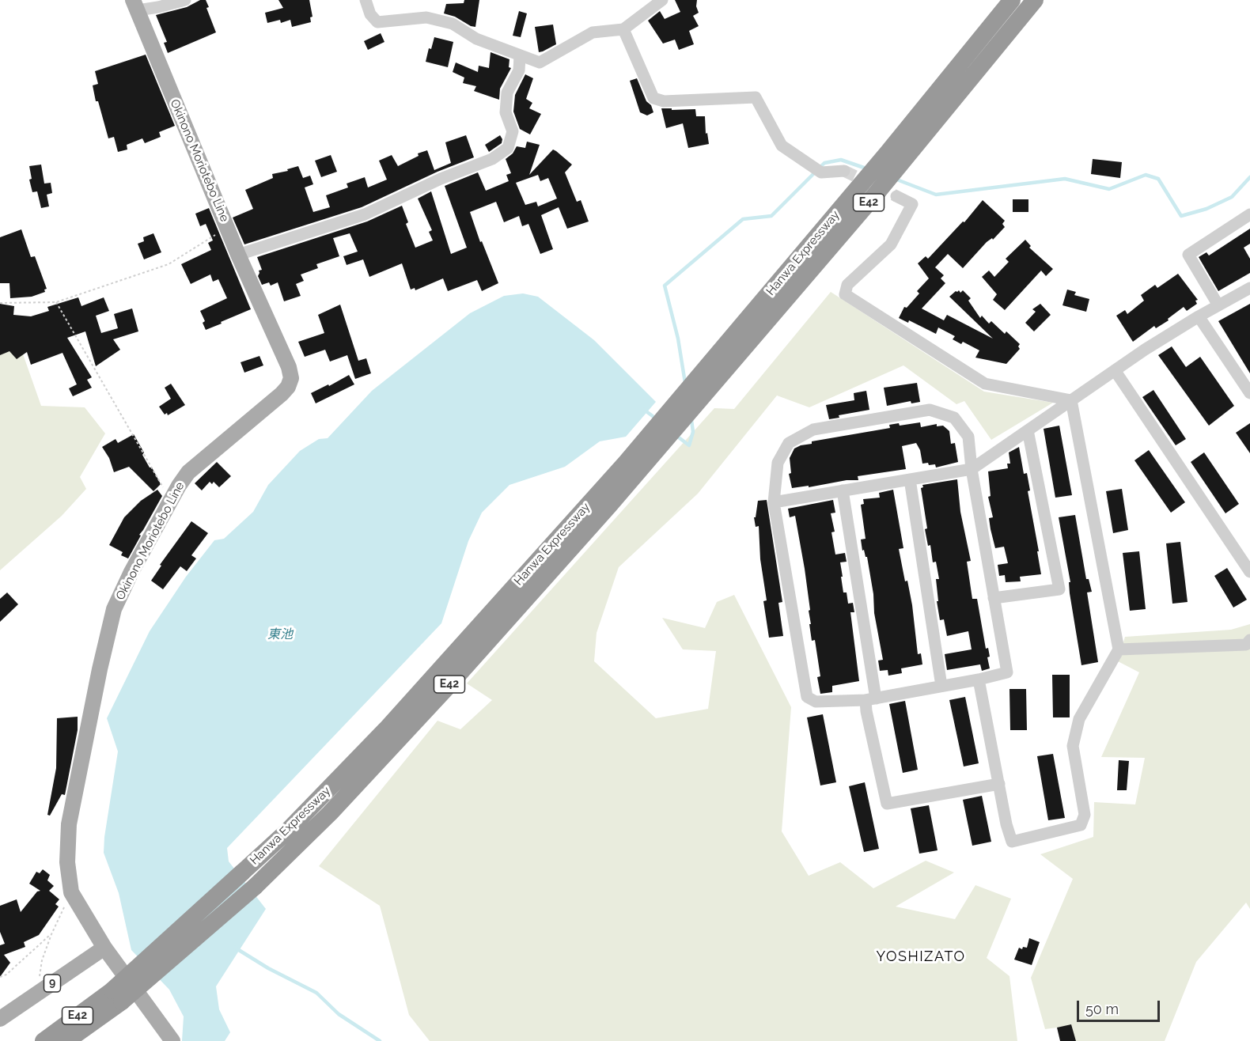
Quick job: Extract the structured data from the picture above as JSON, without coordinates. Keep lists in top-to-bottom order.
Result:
{
  "streets": {
    "highway": ["E42", "Hanwa Expressway"],
    "main road": ["Okinono Moriotebo Line", "9"]
  },
  "crossings": [
    ["Okinono Moriotebo Line", "9"]
  ],
  "districts": ["YOSHIZATO"],
  "water": ["東池"],
  "scale_bar": "50 m"
}
